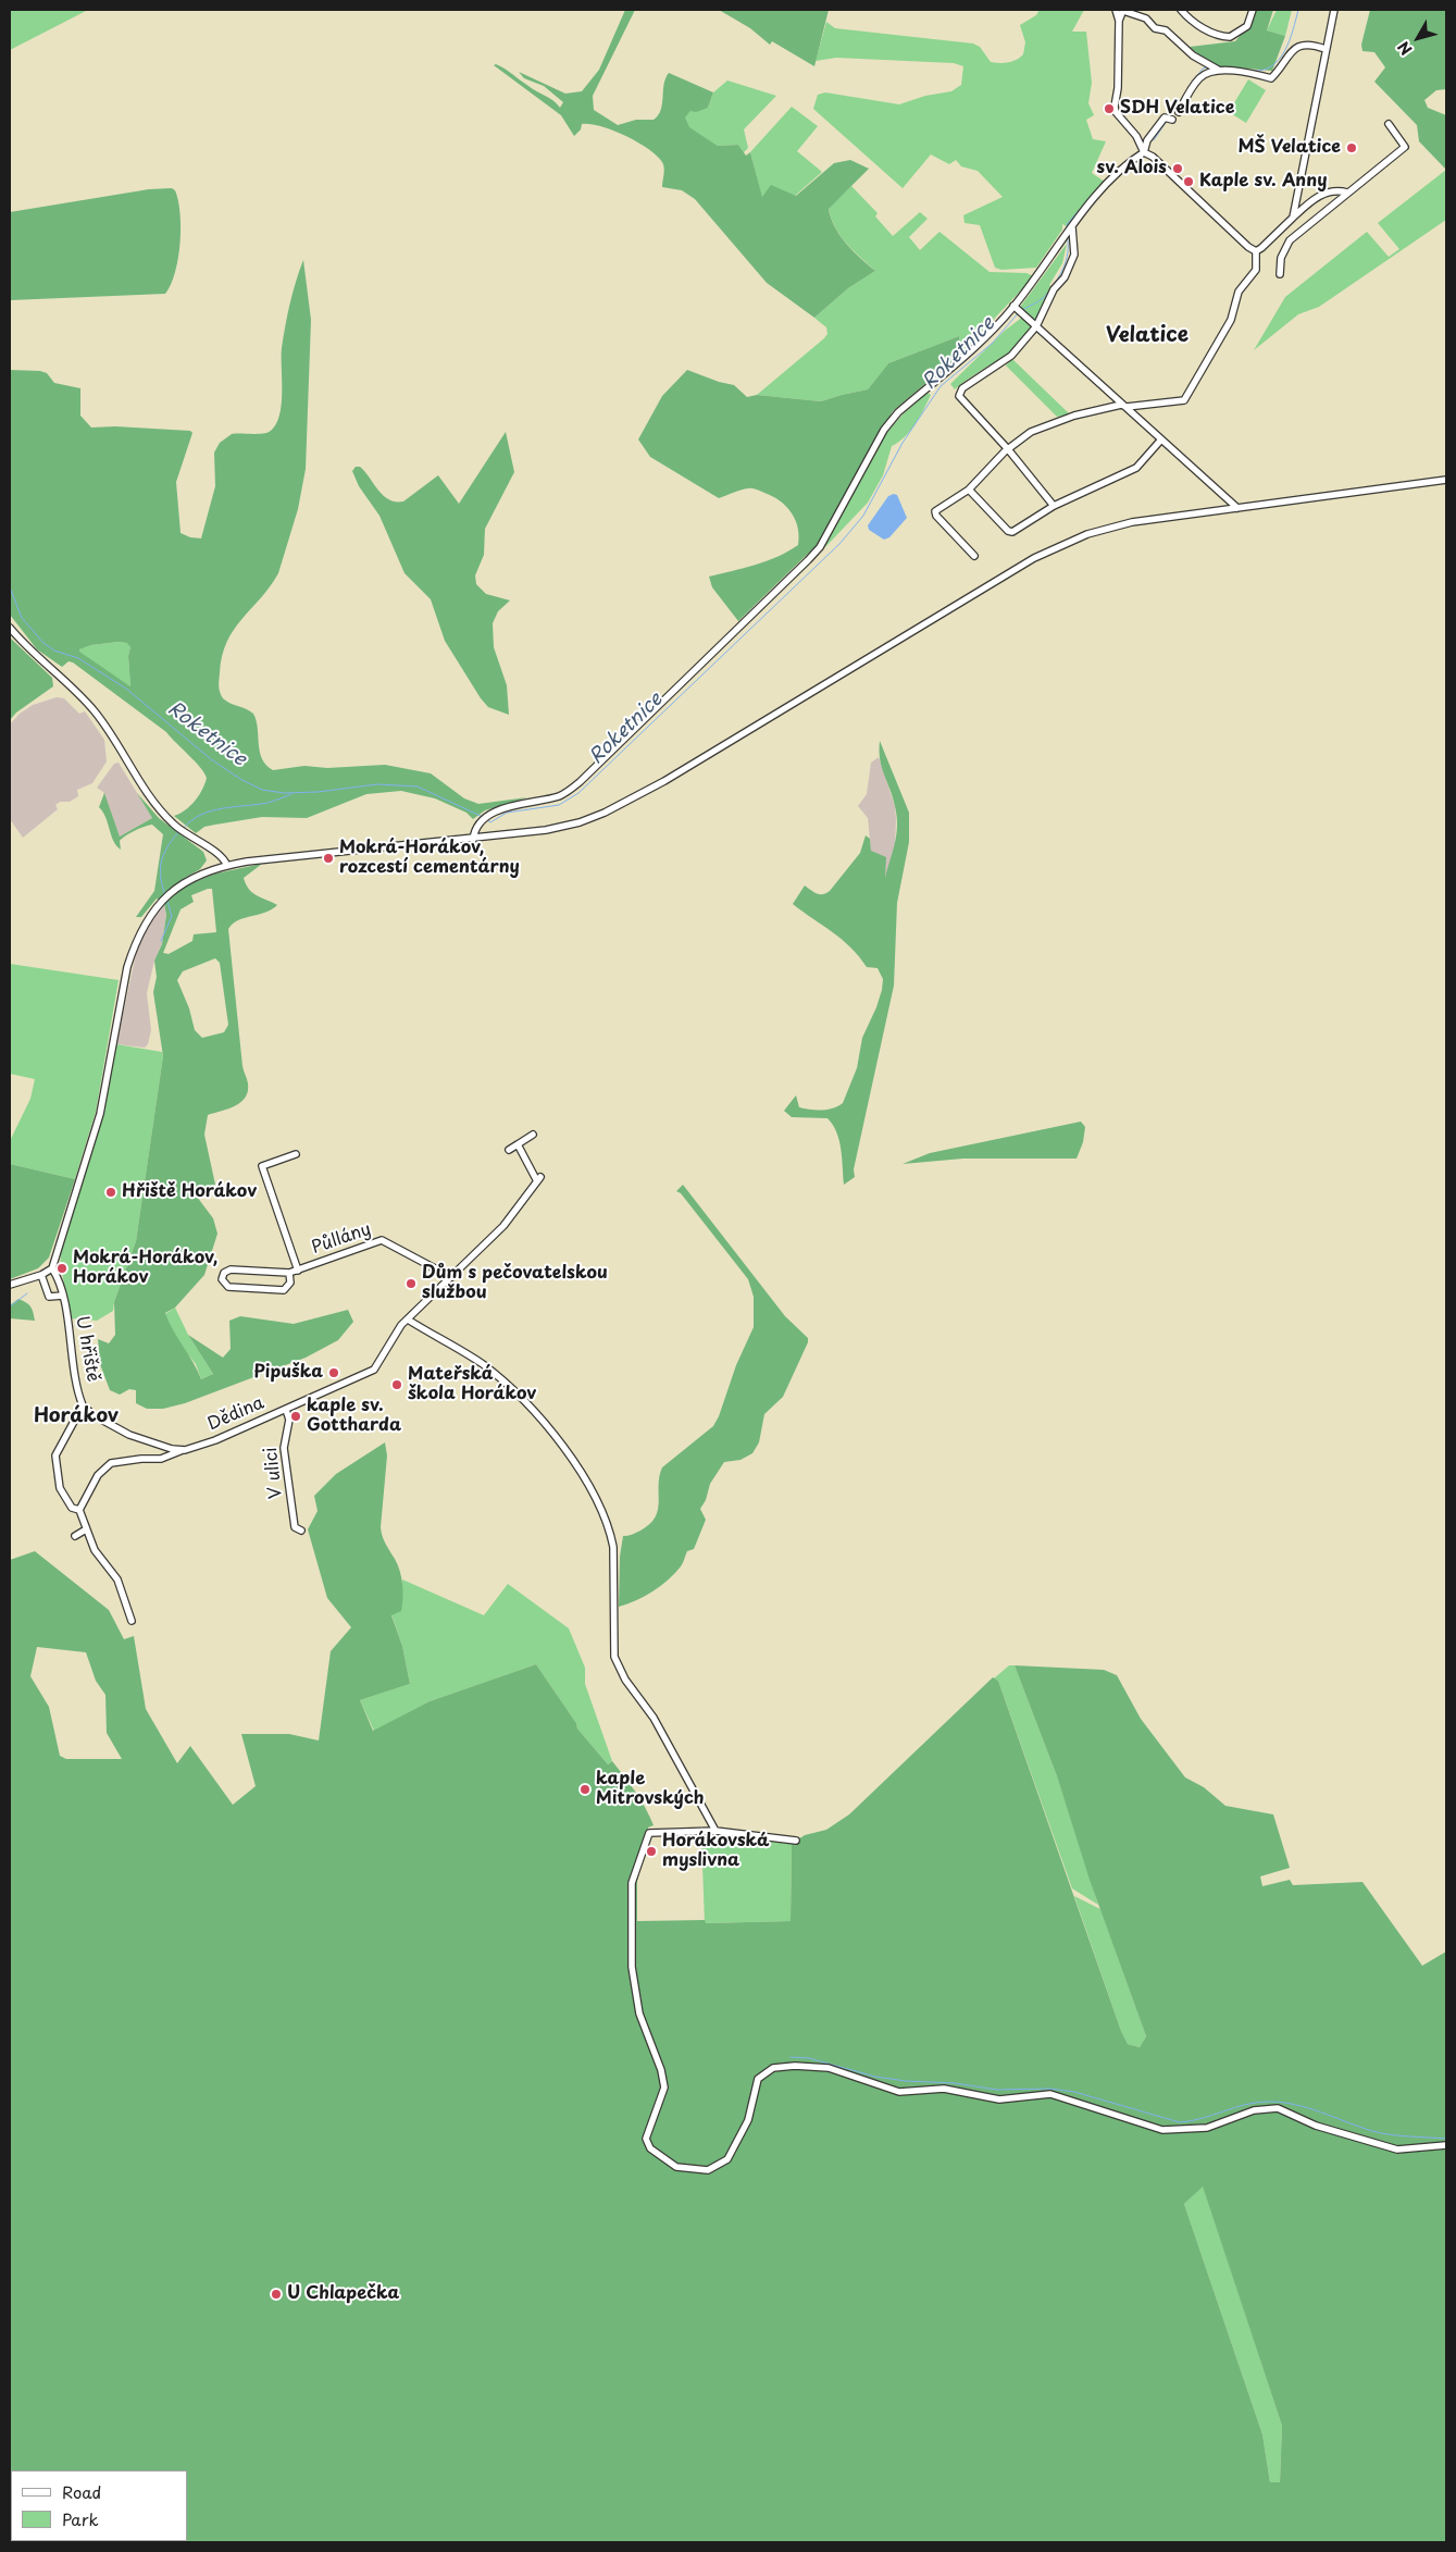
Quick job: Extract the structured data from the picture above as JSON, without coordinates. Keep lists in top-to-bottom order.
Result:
{
  "streets": {
    "street": [
      "Půllány",
      "U hřiště",
      "Dědina",
      "V ulici"
    ]
  },
  "crossings": [
    ["U hřiště", "Dědina"],
    ["Dědina", "V ulici"]
  ],
  "districts": ["Velatice", "Horákov"],
  "water": ["Roketnice"],
  "places": [
    "SDH Velatice",
    "MŠ Velatice",
    "sv. Alois",
    "Kaple sv. Anny",
    "Mokrá-Horákov, rozcestí cementárny",
    "Hřiště Horákov",
    "Mokrá-Horákov, Horákov",
    "Dům s pečovatelskou službou",
    "Pipuška",
    "Mateřská škola Horákov",
    "kaple sv. Gottharda",
    "kaple Mitrovských",
    "Horákovská myslivna",
    "U Chlapečka"
  ],
  "legend": ["Road", "Park"],
  "north": "bottom left"
}
